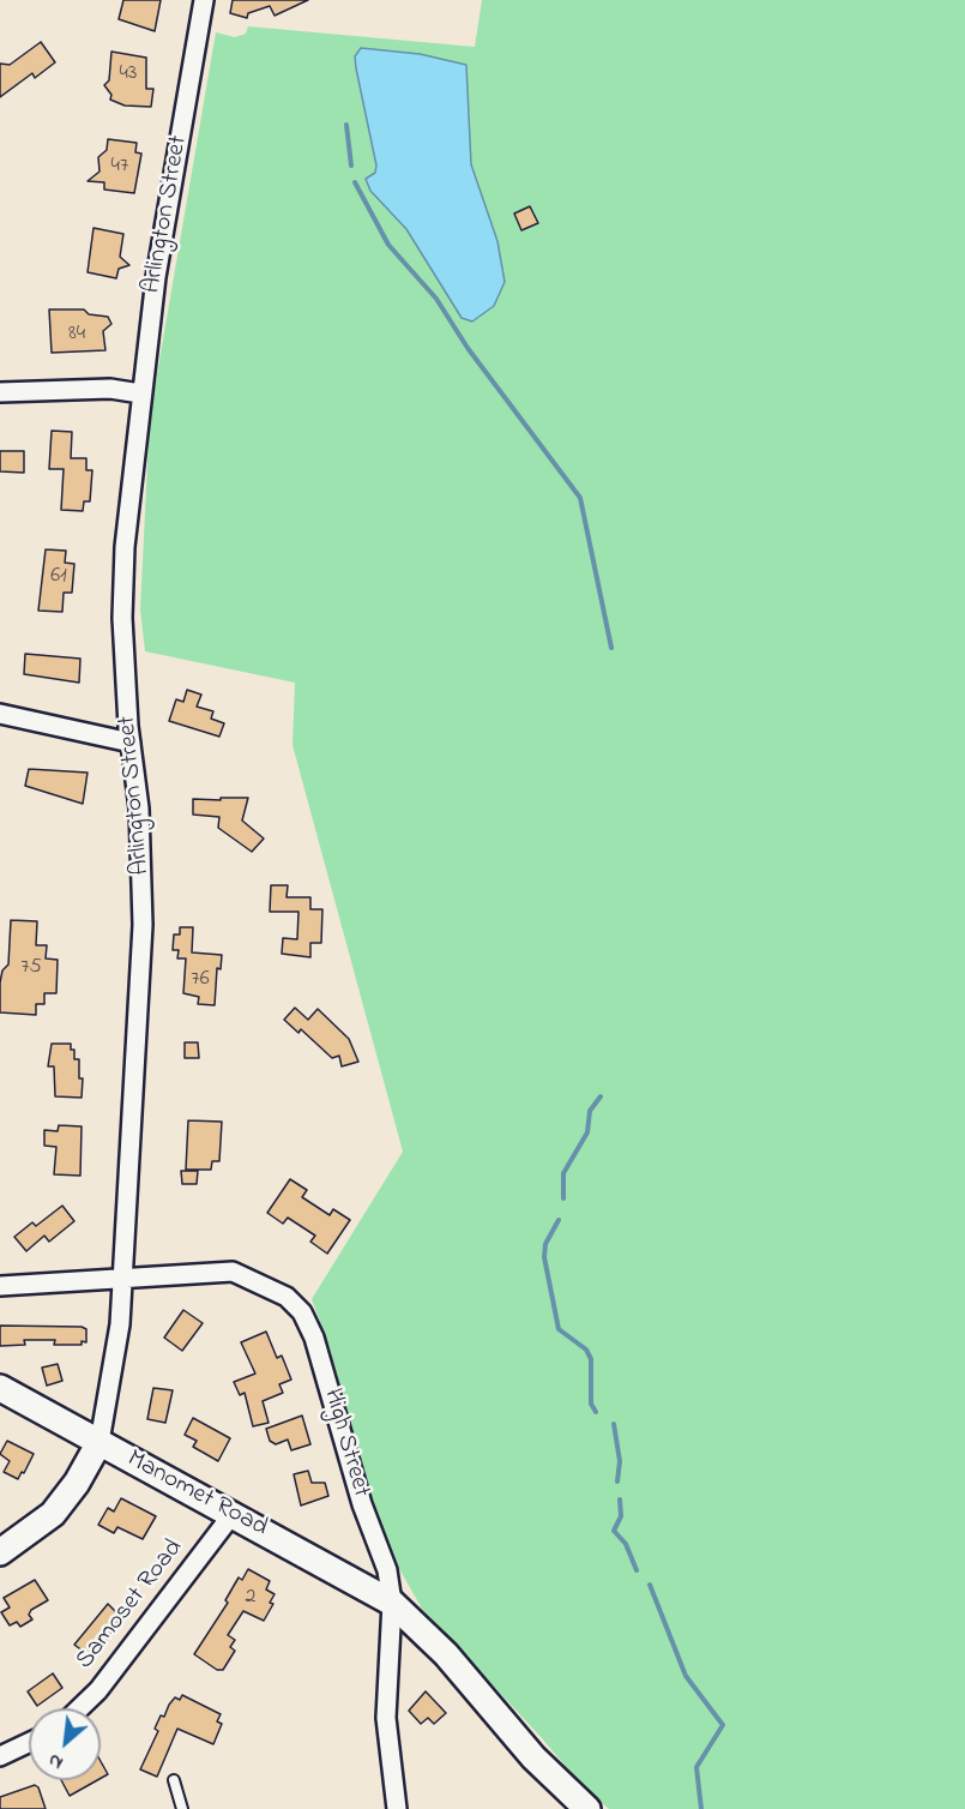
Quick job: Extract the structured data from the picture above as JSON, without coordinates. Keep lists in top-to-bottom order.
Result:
{
  "streets": {
    "main road": ["Arlington Street", "Manomet Road"],
    "street": ["High Street", "Samoset Road"]
  },
  "crossings": [
    ["Arlington Street", "High Street"],
    ["Arlington Street", "Manomet Road"],
    ["High Street", "Manomet Road"],
    ["Manomet Road", "Samoset Road"]
  ],
  "house_numbers": [
    "43",
    "47",
    "84",
    "61",
    "75",
    "76",
    "2"
  ],
  "north": "bottom left"
}
